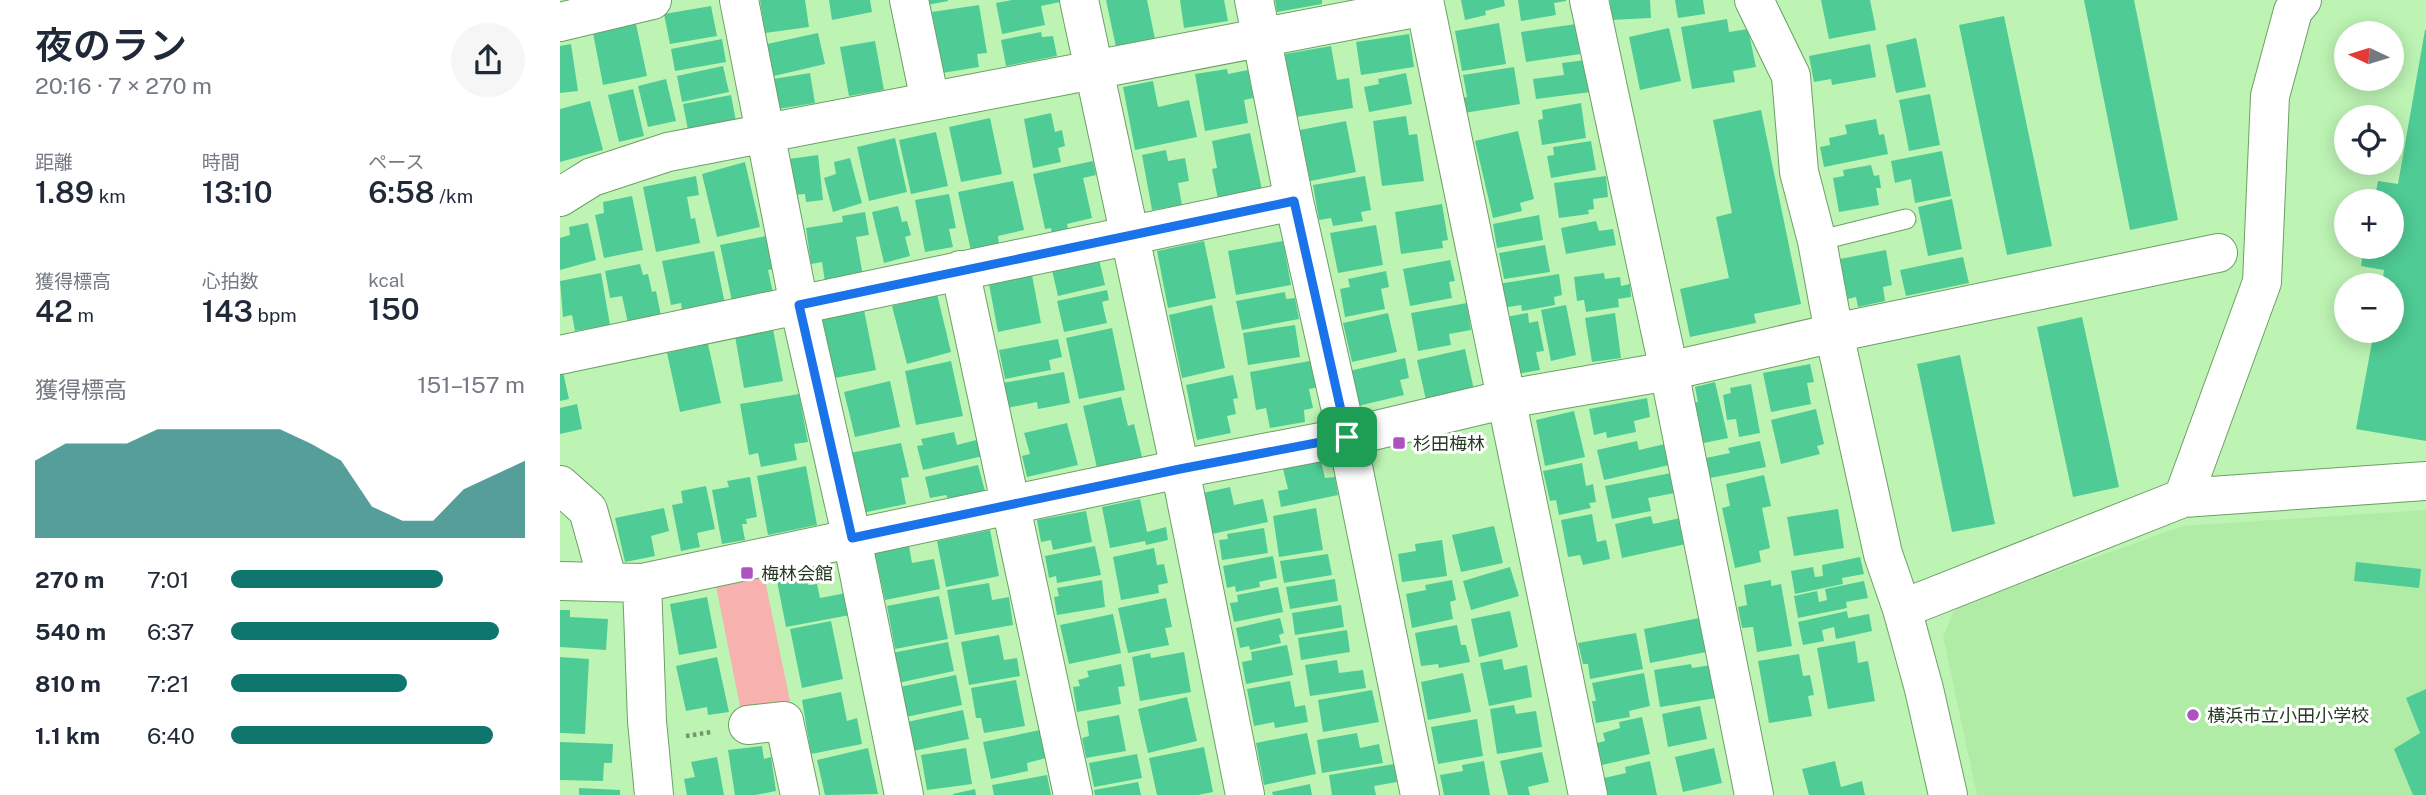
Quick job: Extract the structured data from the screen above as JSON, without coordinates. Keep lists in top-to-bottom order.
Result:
{
  "places": {
    "transit": ["杉田梅林", "梅林会館"],
    "other": ["横浜市立小田小学校"]
  },
  "north": "left",
  "page": {
    "heading": ["夜のラン", "20:16 · 7 × 270 m"],
    "map_buttons": ["+", "−"],
    "stats": [
      ["距離", "1.89 km"],
      ["時間", "13:10"],
      ["ペース", "6:58 /km"],
      ["獲得標高", "42 m"],
      ["心拍数", "143 bpm"],
      ["kcal", "150"]
    ],
    "chart": ["獲得標高", "151–157 m"],
    "list": [
      {
        "name": "270 m",
        "note": "7:01"
      },
      {
        "name": "540 m",
        "note": "6:37"
      },
      {
        "name": "810 m",
        "note": "7:21"
      },
      {
        "name": "1.1 km",
        "note": "6:40"
      }
    ]
  }
}
